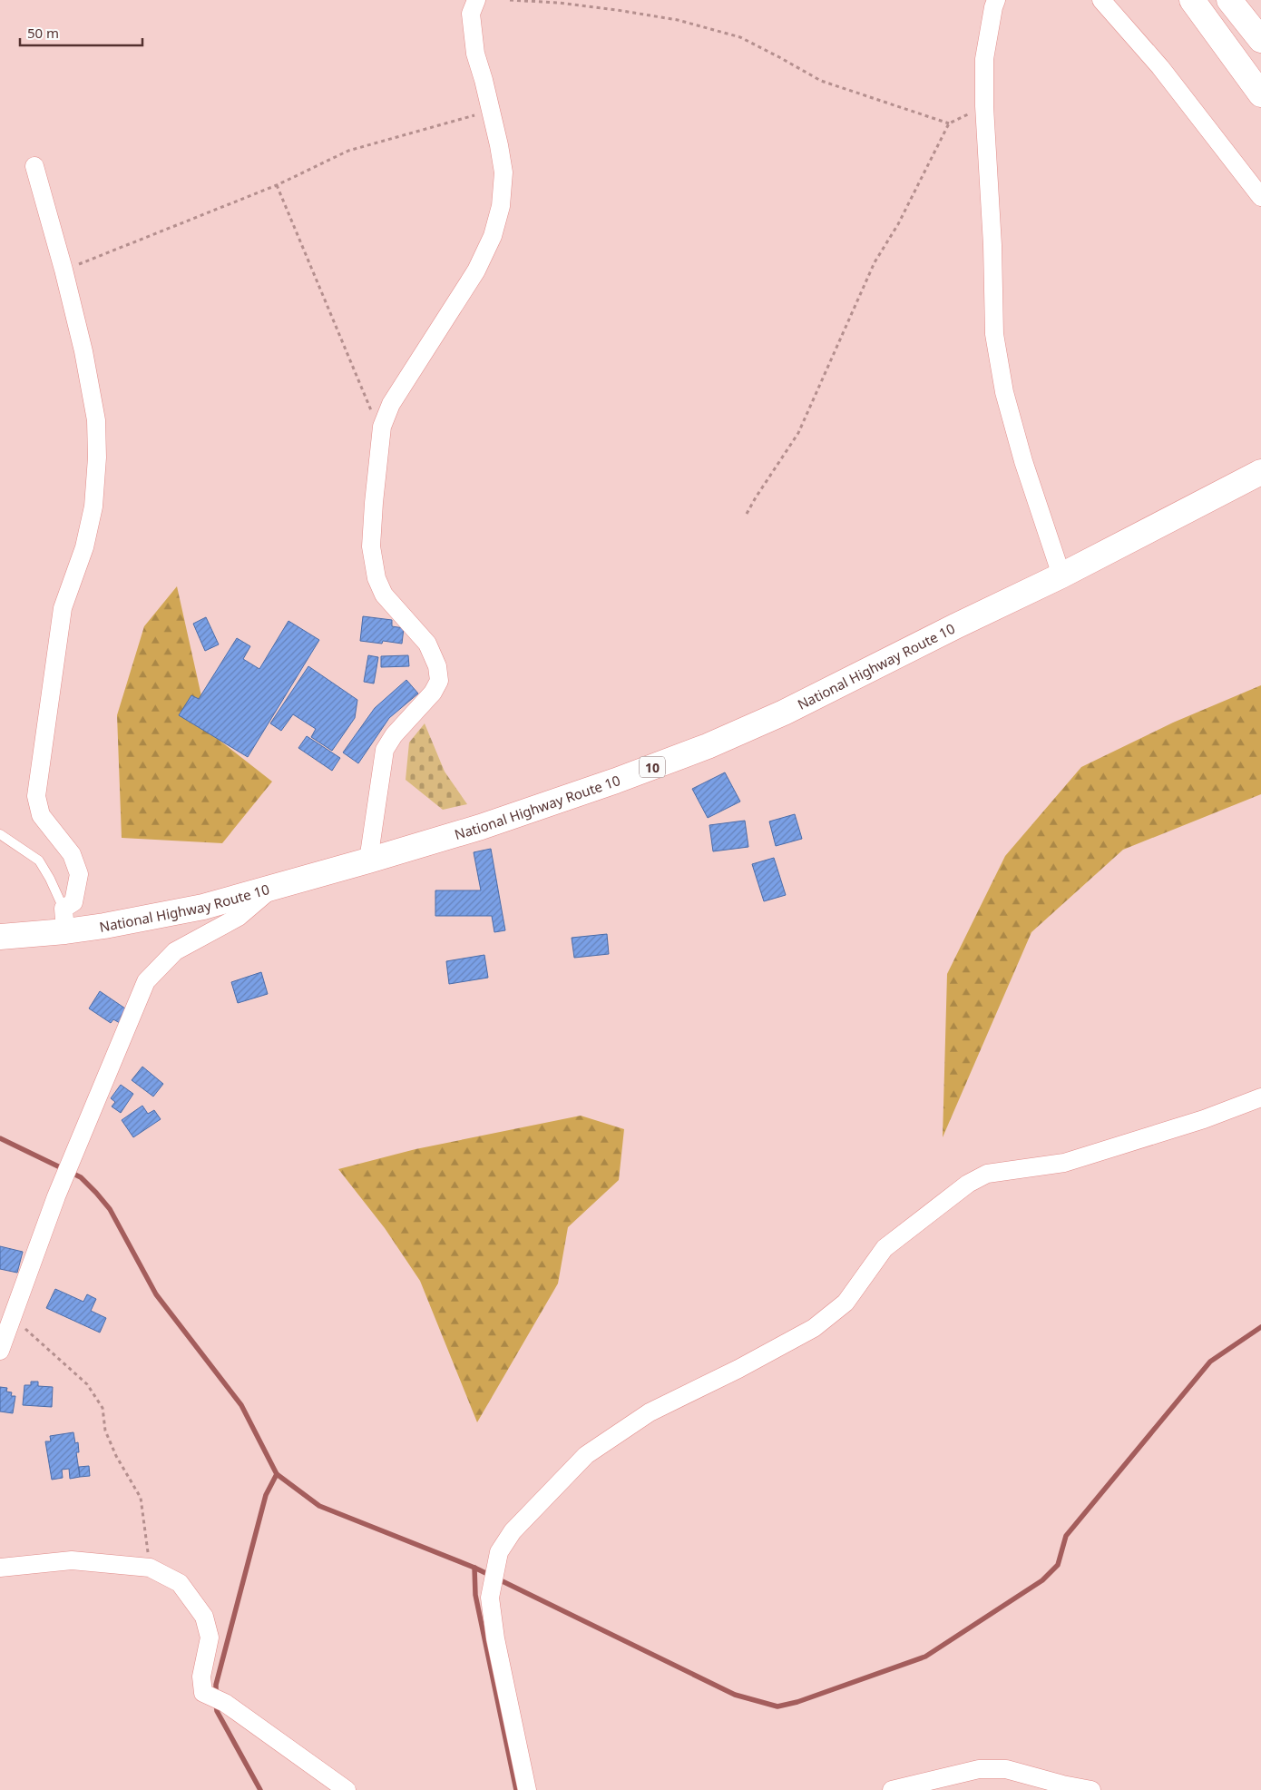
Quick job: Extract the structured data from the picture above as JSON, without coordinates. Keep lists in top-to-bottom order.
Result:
{
  "streets": {
    "highway": ["National Highway Route 10", "10"]
  },
  "scale_bar": "50 m"
}
